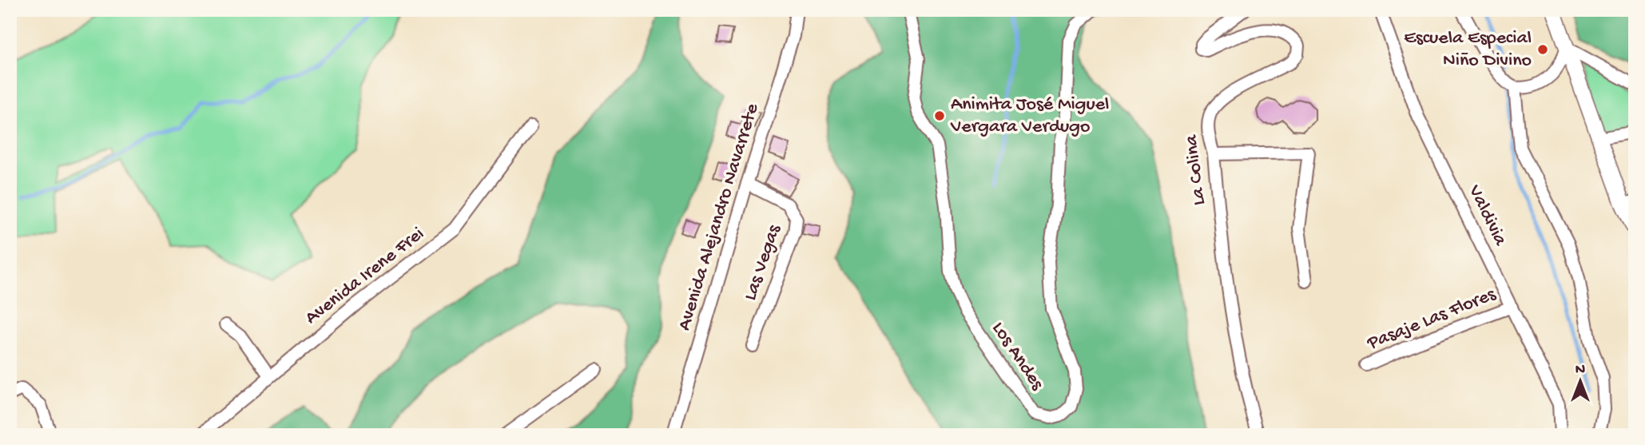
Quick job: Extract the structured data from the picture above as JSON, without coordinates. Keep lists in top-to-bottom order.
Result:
{
  "streets": {
    "street": [
      "La Colina",
      "Valdivia",
      "Avenida Alejandro Navarrete",
      "Las Vegas",
      "Avenida Irene Frei",
      "Pasaje Las Flores",
      "Los Andes"
    ]
  },
  "crossings": [
    ["Valdivia", "Pasaje Las Flores"],
    ["Avenida Alejandro Navarrete", "Las Vegas"]
  ],
  "places": ["Escuela Especial Niño Divino", "Animita José Miguel Vergara Verdugo"],
  "north": "top"
}
